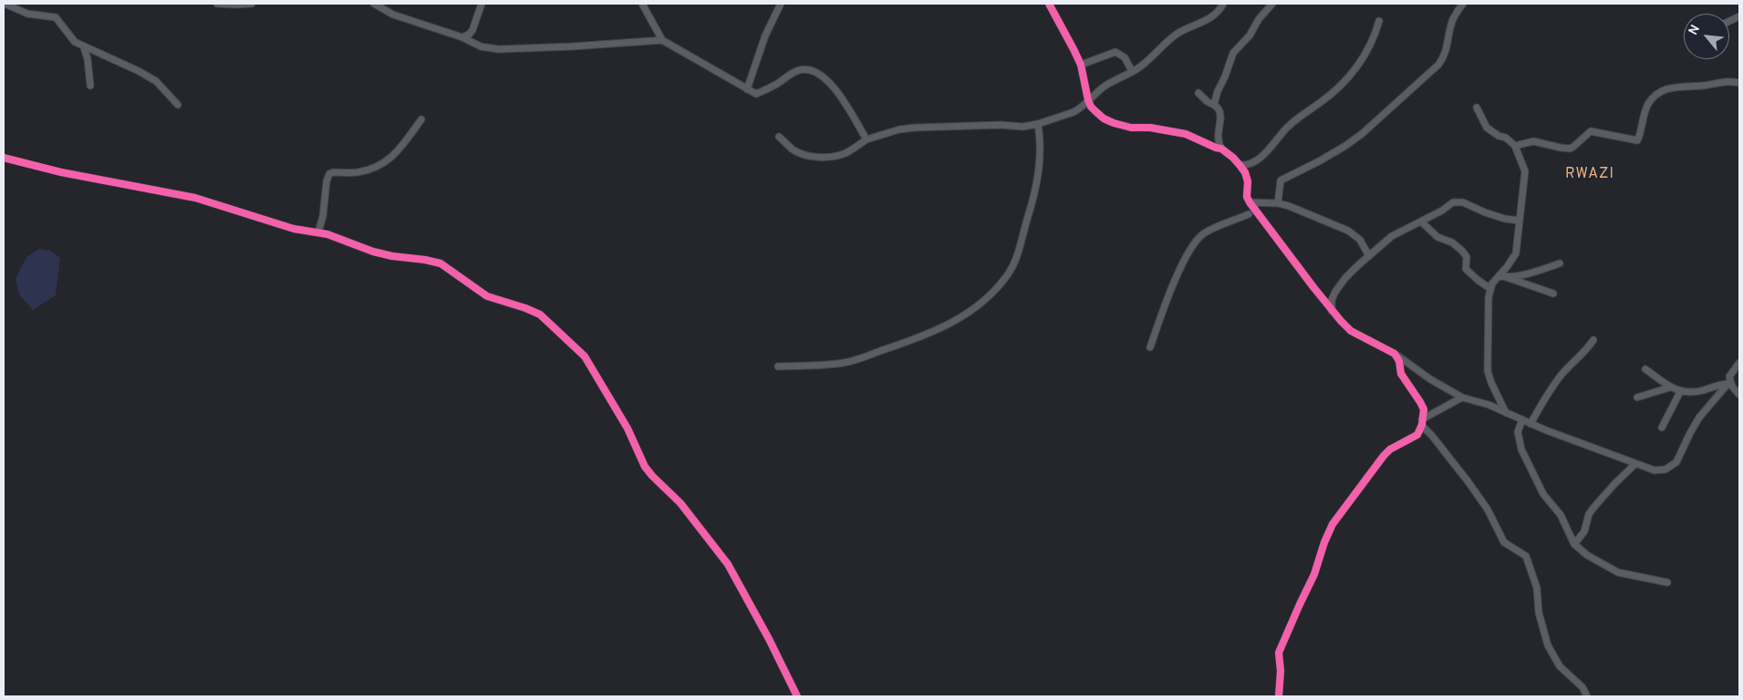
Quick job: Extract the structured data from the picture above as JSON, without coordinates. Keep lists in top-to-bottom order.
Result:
{
  "districts": ["RWAZI"],
  "north": "top left"
}
